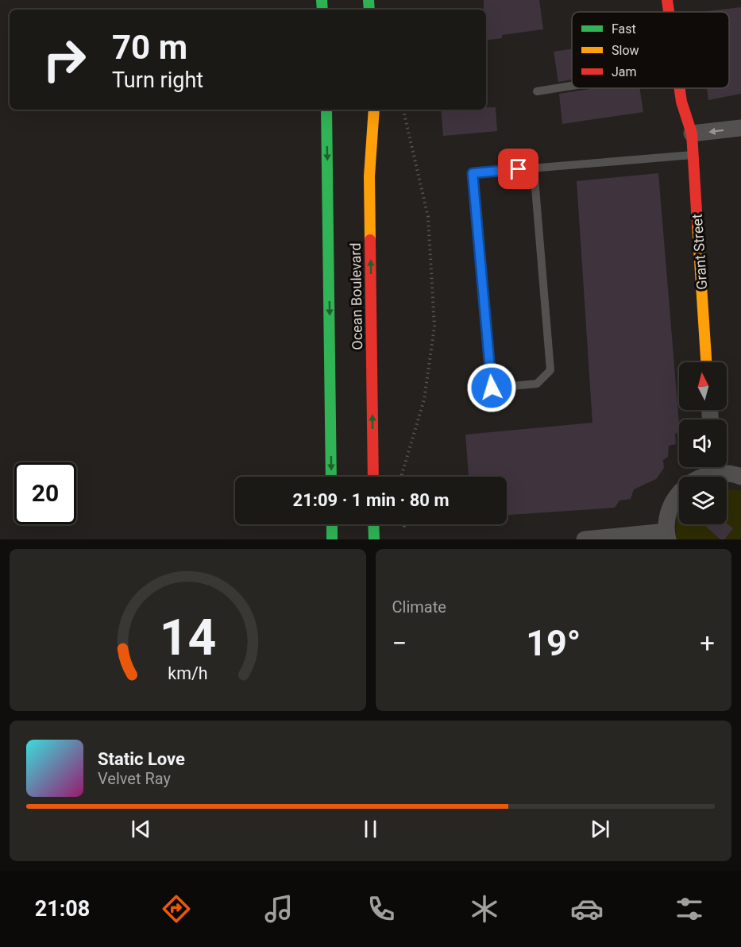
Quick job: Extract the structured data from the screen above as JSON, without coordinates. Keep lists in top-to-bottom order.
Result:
{
  "streets": {
    "main road": ["Grant Street", "Ocean Boulevard"]
  },
  "legend": ["Fast", "Slow", "Jam"],
  "north": "top",
  "page": {
    "turn": ["70 m", "Turn right"],
    "limit": "20",
    "trip": "21:09 · 1 min · 80 m",
    "tile": "Climate",
    "heat": ["−", "19°", "+"],
    "song": ["Static Love", "Velvet Ray"],
    "tabs": "21:08",
    "gauge": ["14", "km/h"]
  }
}
